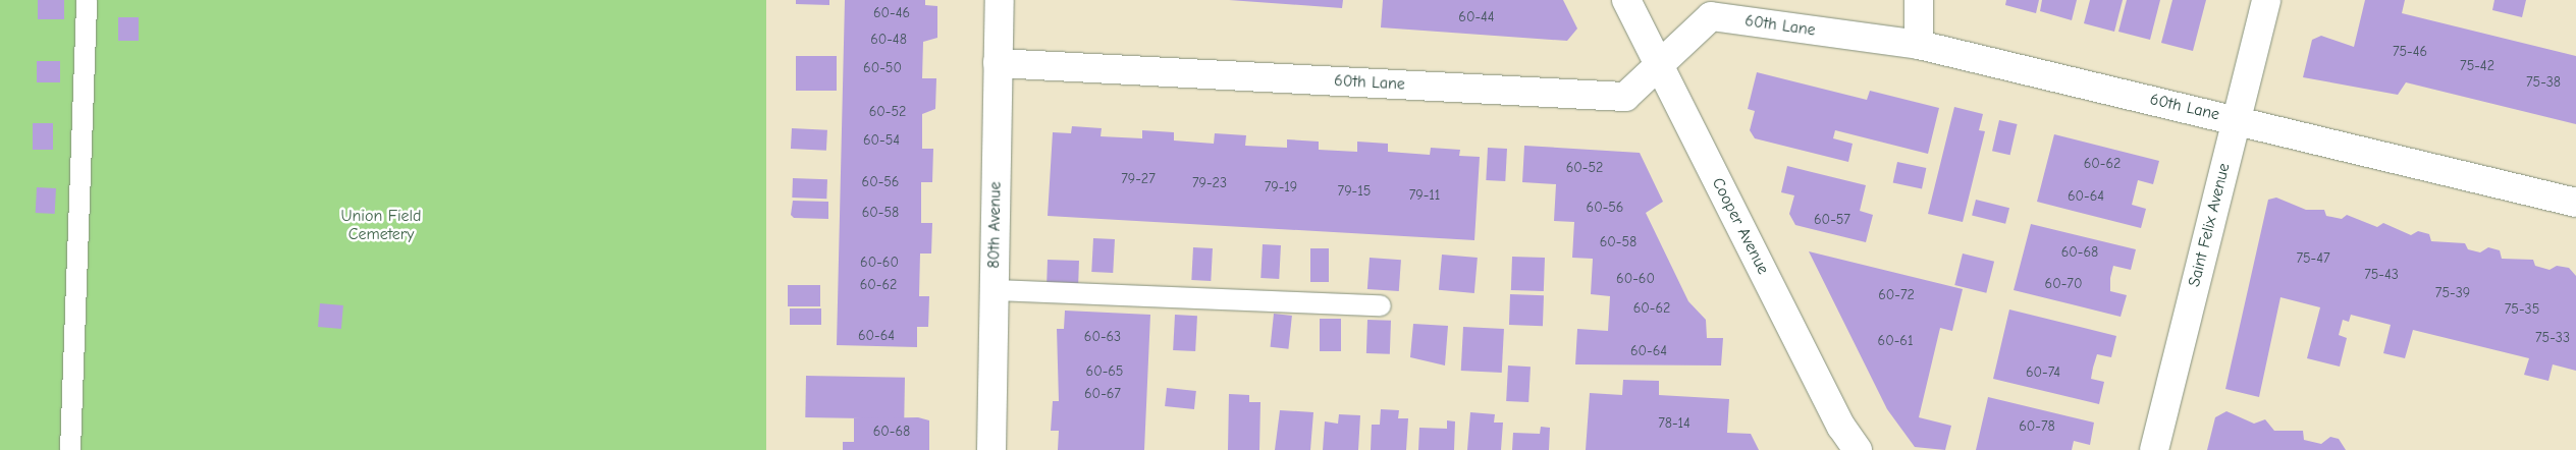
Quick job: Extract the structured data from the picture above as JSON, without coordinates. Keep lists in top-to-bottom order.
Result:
{
  "streets": {
    "street": [
      "60th Lane",
      "80th Avenue",
      "Saint Felix Avenue",
      "Cooper Avenue"
    ]
  },
  "crossings": [
    ["60th Lane", "80th Avenue"],
    ["60th Lane", "Saint Felix Avenue"],
    ["60th Lane", "Cooper Avenue"]
  ],
  "parks": ["Union Field Cemetery"],
  "house_numbers": [
    "60-46",
    "60-44",
    "60-48",
    "75-46",
    "75-42",
    "60-50",
    "75-38",
    "60-52",
    "60-54",
    "60-62",
    "60-52",
    "79-27",
    "60-56",
    "79-23",
    "79-19",
    "79-15",
    "79-11",
    "60-64",
    "60-56",
    "60-58",
    "60-57",
    "60-58",
    "60-68",
    "75-47",
    "60-60",
    "75-43",
    "60-60",
    "60-70",
    "60-62",
    "75-39",
    "60-72",
    "60-62",
    "75-35",
    "60-64",
    "60-63",
    "75-33",
    "60-61",
    "60-64",
    "60-65",
    "60-74",
    "60-67",
    "78-14",
    "60-78",
    "60-68"
  ]
}
